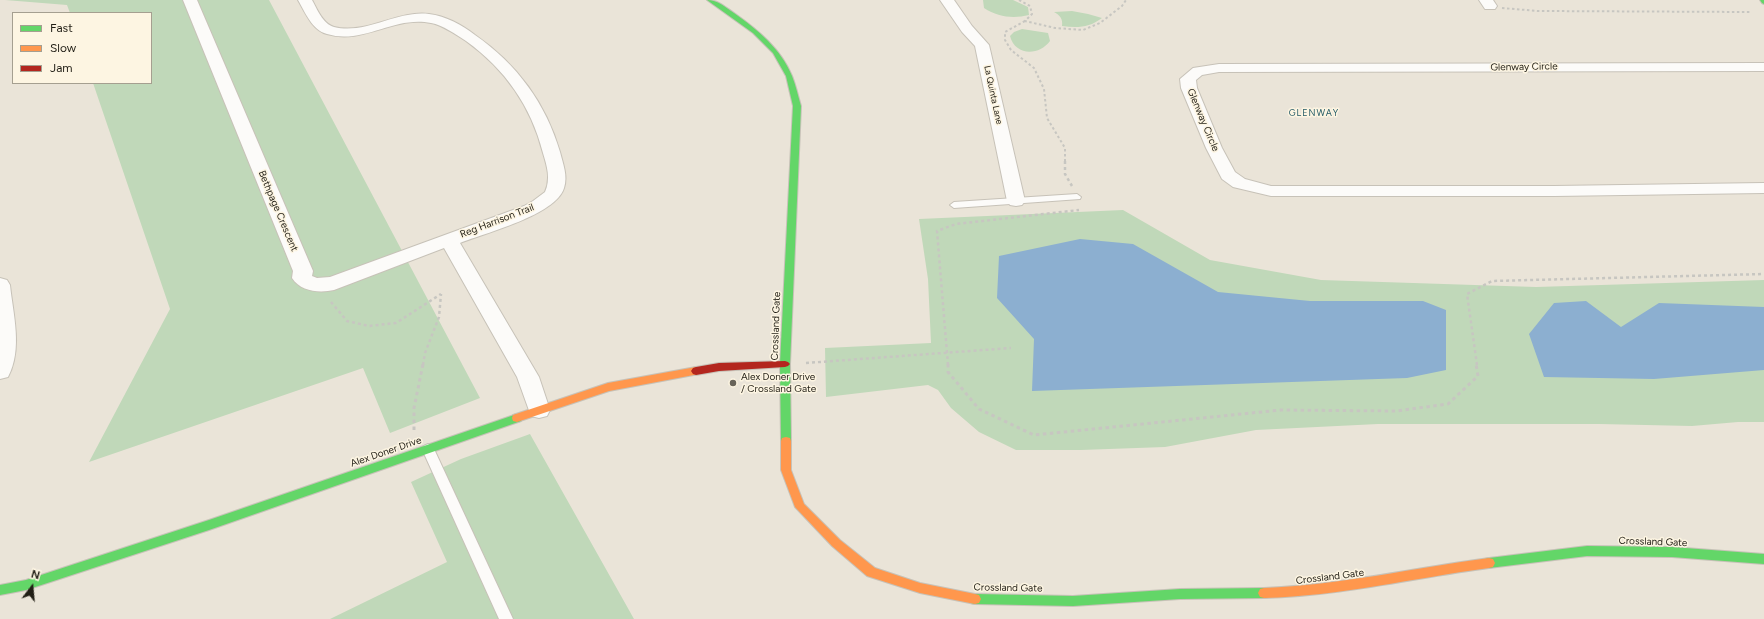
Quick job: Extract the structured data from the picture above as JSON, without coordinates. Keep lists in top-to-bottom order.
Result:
{
  "streets": {
    "street": [
      "Glenway Circle",
      "La Quinta Lane",
      "Bethpage Crescent",
      "Reg Harrison Trail",
      "Crossland Gate",
      "Alex Doner Drive"
    ]
  },
  "crossings": [
    ["Bethpage Crescent", "Reg Harrison Trail"],
    ["Reg Harrison Trail", "Alex Doner Drive"],
    ["Crossland Gate", "Alex Doner Drive"]
  ],
  "districts": ["GLENWAY"],
  "places": ["Alex Doner Drive / Crossland Gate"],
  "legend": ["Fast", "Slow", "Jam"],
  "north": "top"
}
